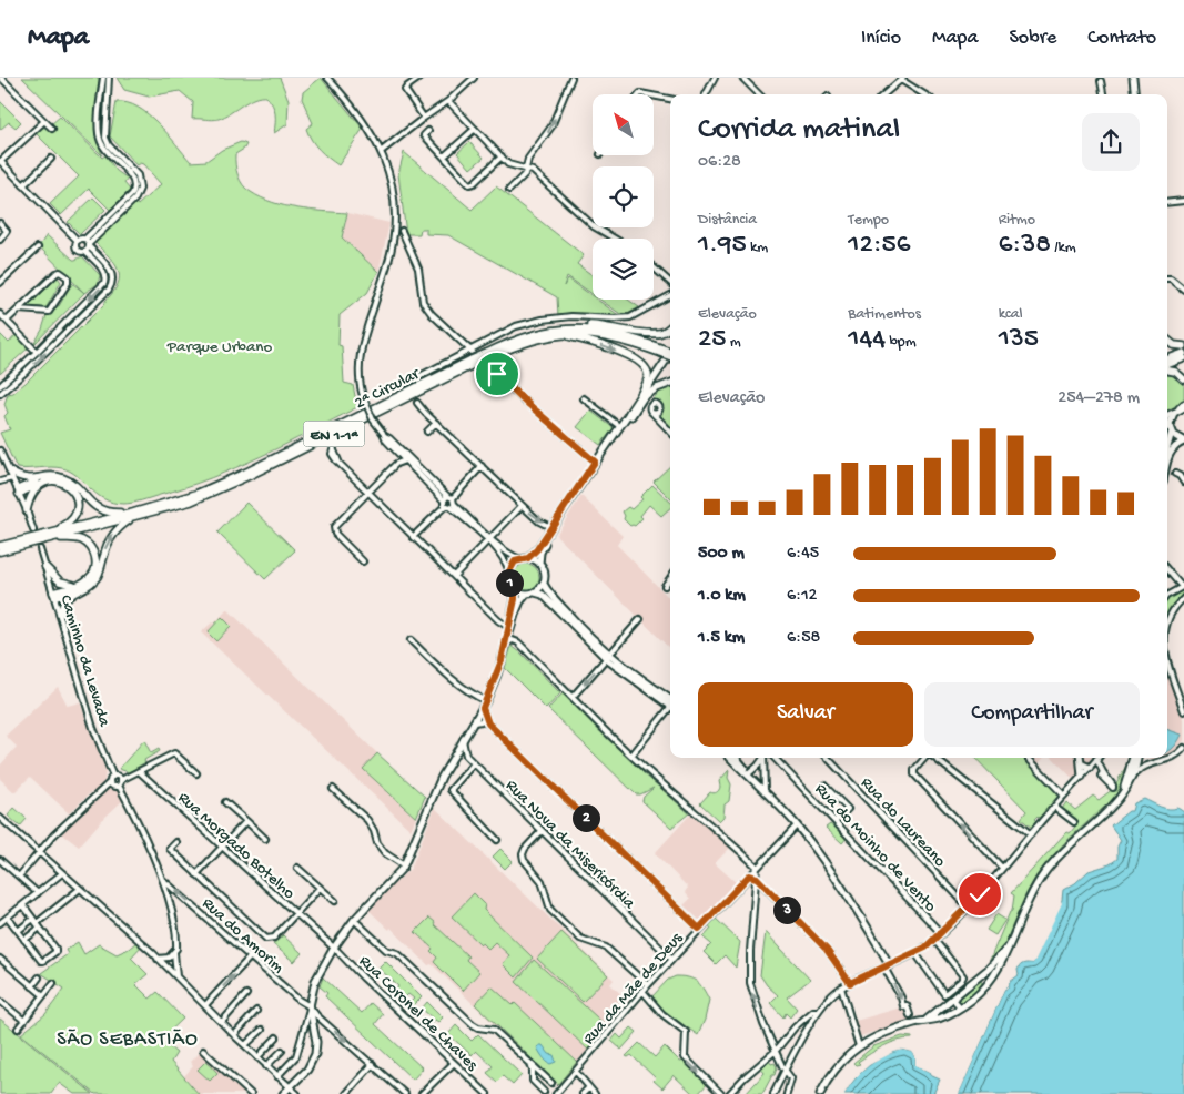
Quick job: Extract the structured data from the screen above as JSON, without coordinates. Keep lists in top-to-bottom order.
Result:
{
  "streets": {
    "highway": ["2ª Circular", "EN 1-1ª"],
    "street": [
      "Caminho da Levada",
      "Rua do Laureano",
      "Rua Nova da Misericórdia",
      "Rua Morgado Botelho",
      "Rua do Moinho de Vento",
      "Rua do Amorim",
      "Rua da Mãe de Deus",
      "Rua Coronel de Chaves"
    ]
  },
  "crossings": [
    ["2ª Circular", "EN 1-1ª"],
    ["Rua Nova da Misericórdia", "Rua da Mãe de Deus"],
    ["Rua Morgado Botelho", "Rua Coronel de Chaves"]
  ],
  "districts": ["SÃO SEBASTIÃO"],
  "parks": ["Parque Urbano"],
  "north": "top left",
  "page": {
    "header": "Mapa",
    "nav": [
      "Início",
      "Mapa",
      "Sobre",
      "Contato"
    ],
    "heading": ["Corrida matinal", "06:28"],
    "stats": [
      ["Distância", "1.95 km"],
      ["Tempo", "12:56"],
      ["Ritmo", "6:38 /km"],
      ["Elevação", "25 m"],
      ["Batimentos", "144 bpm"],
      ["kcal", "135"]
    ],
    "chart": ["Elevação", "254–278 m"],
    "list": [
      {
        "name": "500 m",
        "note": "6:45"
      },
      {
        "name": "1.0 km",
        "note": "6:12"
      },
      {
        "name": "1.5 km",
        "note": "6:58"
      }
    ],
    "pins": ["1", "2", "3"],
    "buttons": ["Salvar", "Compartilhar"]
  }
}
